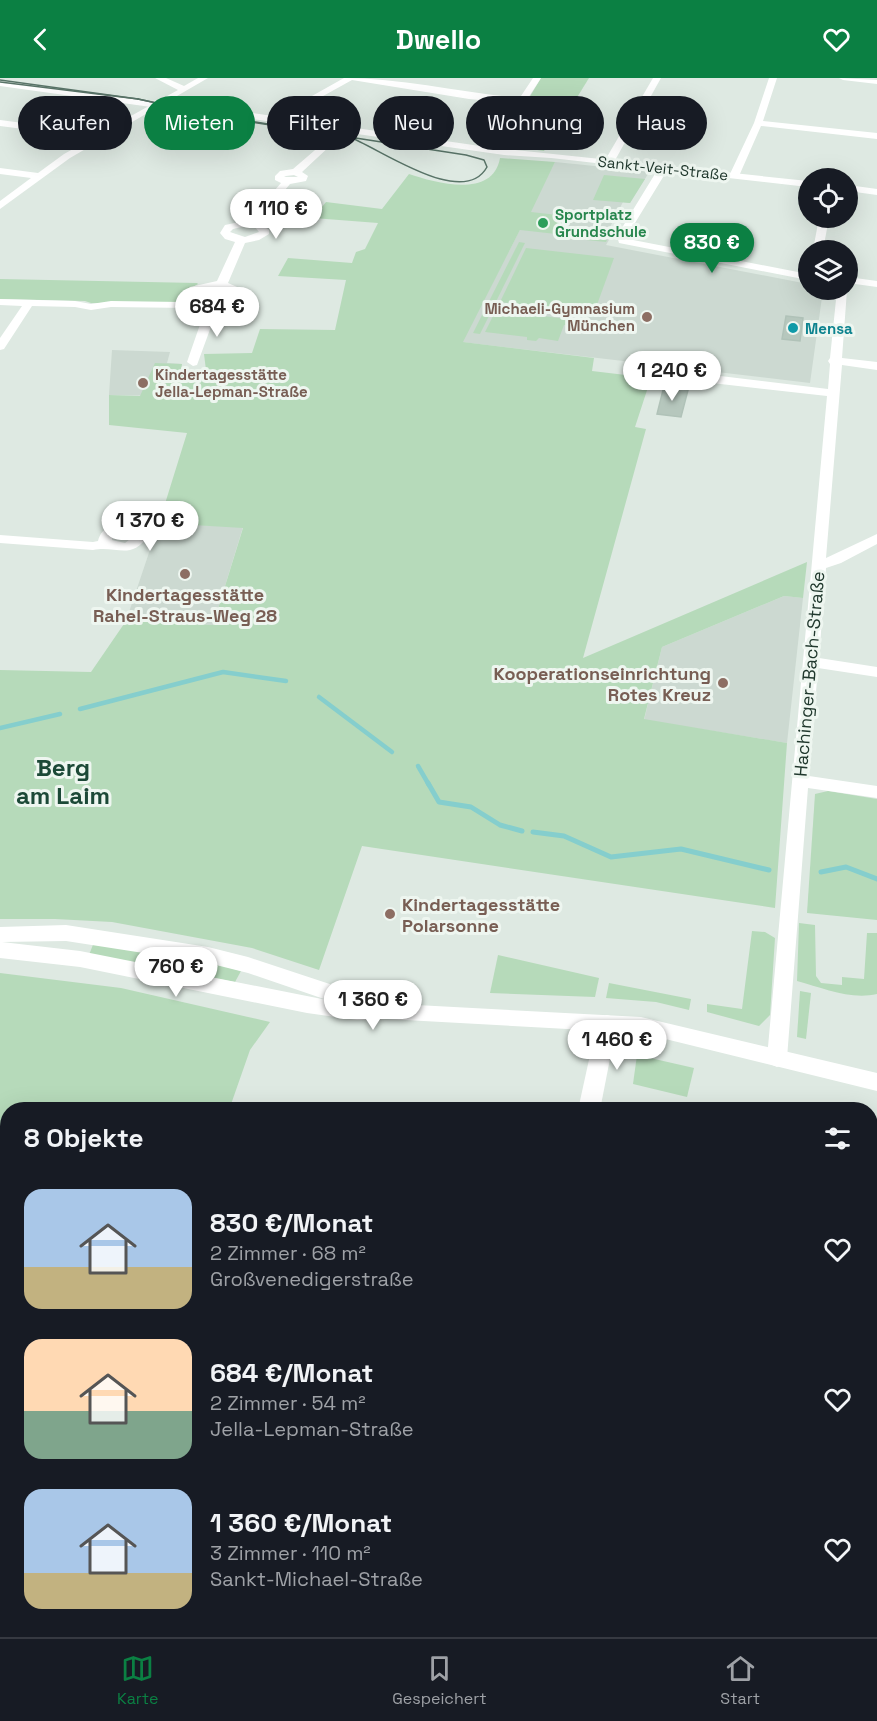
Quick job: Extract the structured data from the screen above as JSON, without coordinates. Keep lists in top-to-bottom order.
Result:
{
  "streets": {
    "street": ["Sankt-Veit-Straße", "Hachinger-Bach-Straße"]
  },
  "districts": ["Berg am Laim"],
  "places": [
    "Sportplatz Grundschule",
    "Michaeli-Gymnasium München",
    "Mensa",
    "Kindertagesstätte Jella-Lepman-Straße",
    "Kindertagesstätte Rahel-Straus-Weg 28",
    "Kooperationseinrichtung Rotes Kreuz",
    "Kindertagesstätte Polarsonne"
  ],
  "page": {
    "header": "Dwello",
    "chip": [
      "Kaufen",
      "Mieten",
      "Filter",
      "Neu",
      "Wohnung",
      "Haus"
    ],
    "price": [
      "1 110 €",
      "830 €",
      "684 €",
      "1 240 €",
      "1 370 €",
      "760 €",
      "1 360 €",
      "1 460 €"
    ],
    "heading": "8 Objekte",
    "list": [
      {
        "name": "830 €/Monat",
        "note": "2 Zimmer · 68 m² · Großvenedigerstraße"
      },
      {
        "name": "684 €/Monat",
        "note": "2 Zimmer · 54 m² · Jella-Lepman-Straße"
      },
      {
        "name": "1 360 €/Monat",
        "note": "3 Zimmer · 110 m² · Sankt-Michael-Straße"
      }
    ],
    "tabs": ["Karte", "Gespeichert", "Start"]
  }
}
